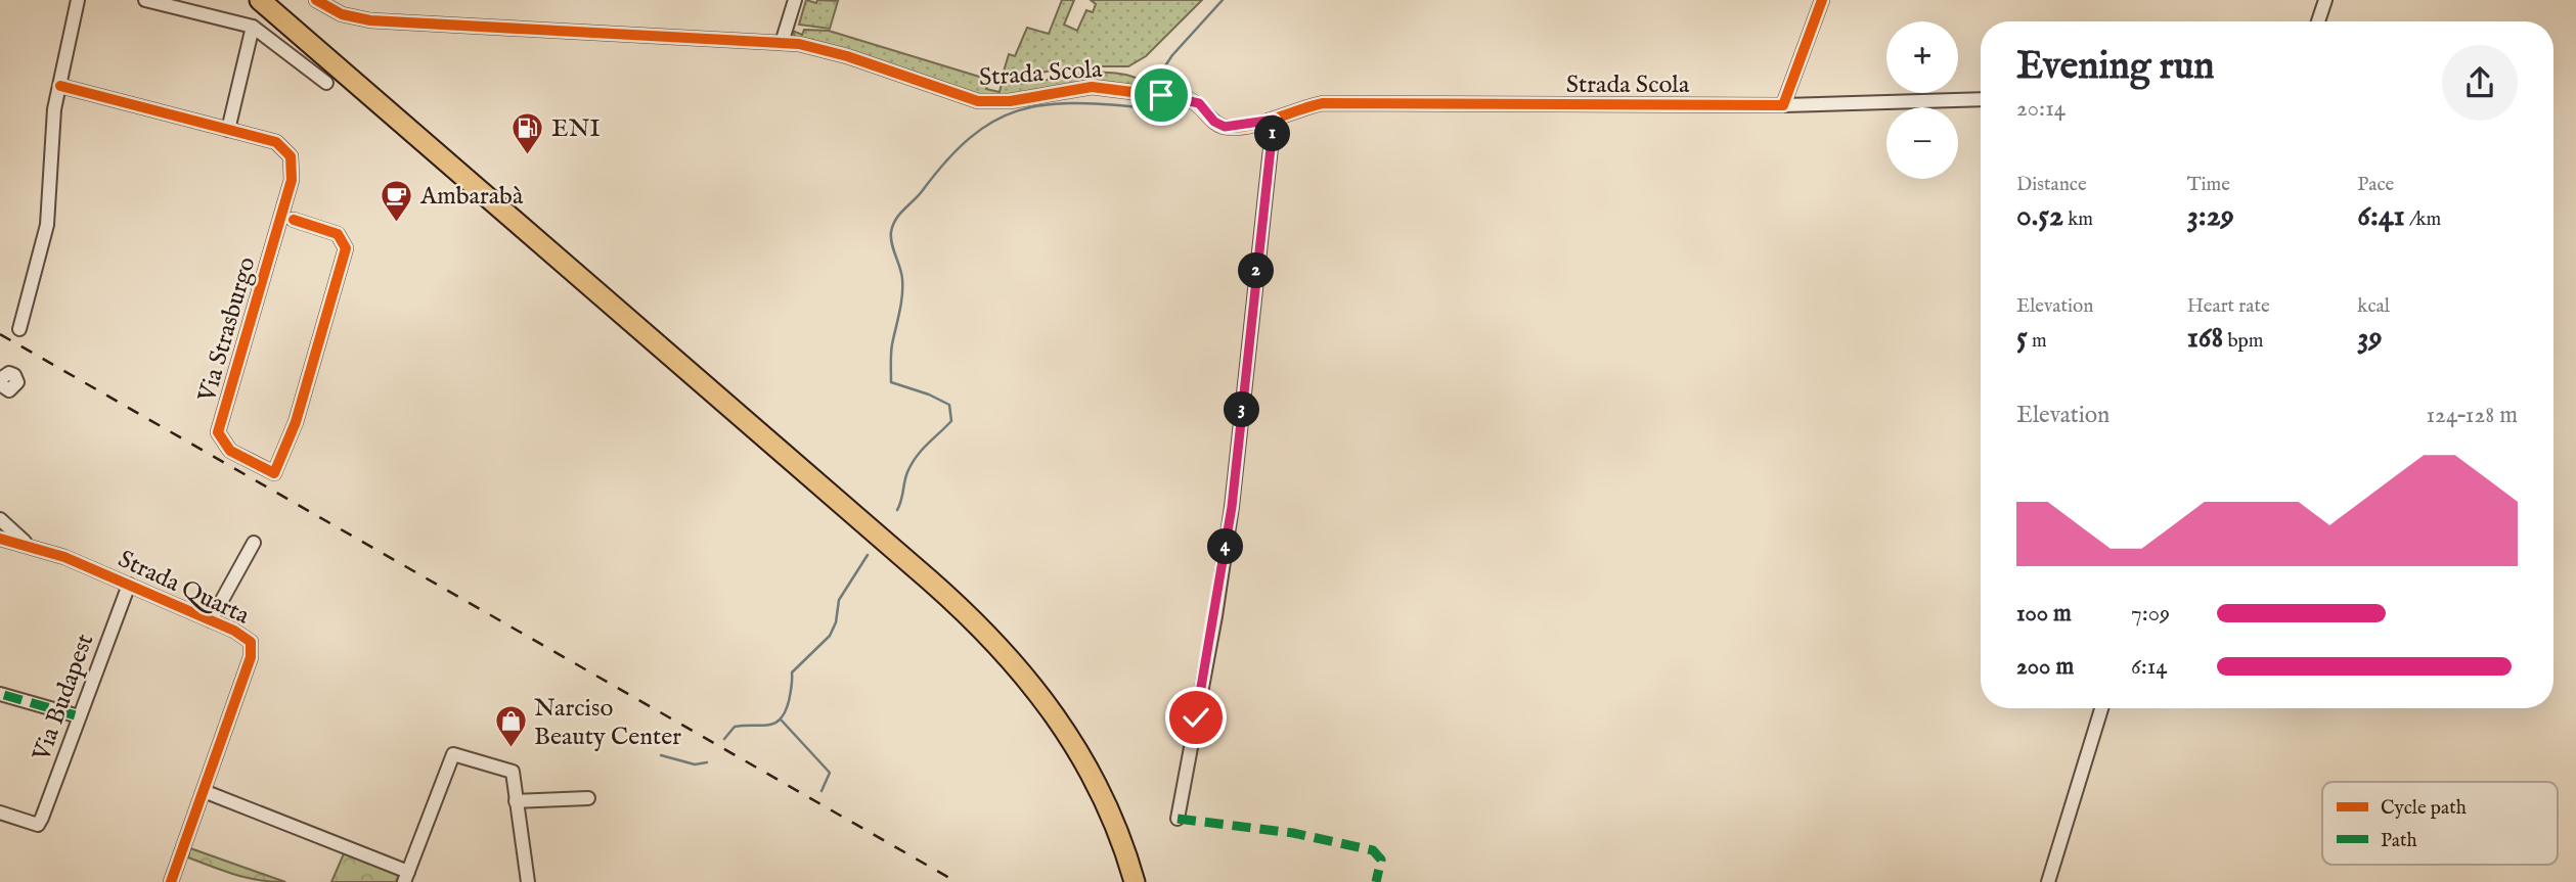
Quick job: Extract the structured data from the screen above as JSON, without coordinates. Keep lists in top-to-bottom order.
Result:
{
  "streets": {
    "street": [
      "Strada Scola",
      "Via Strasburgo",
      "Strada Quarta",
      "Via Budapest"
    ]
  },
  "crossings": [
    ["Strada Quarta", "Via Budapest"]
  ],
  "places": {
    "fuel station": ["ENI"],
    "cafe": ["Ambarabà"],
    "shop": ["Narciso Beauty Center"]
  },
  "legend": ["Cycle path", "Path"],
  "page": {
    "map_buttons": ["+", "−"],
    "heading": ["Evening run", "20:14"],
    "pins": [
      "1",
      "2",
      "3",
      "4"
    ],
    "stats": [
      ["Distance", "0.52 km"],
      ["Time", "3:29"],
      ["Pace", "6:41 /km"],
      ["Elevation", "5 m"],
      ["Heart rate", "168 bpm"],
      ["kcal", "39"]
    ],
    "chart": ["Elevation", "124–128 m"],
    "list": [
      {
        "name": "100 m",
        "note": "7:09"
      },
      {
        "name": "200 m",
        "note": "6:14"
      }
    ]
  }
}
